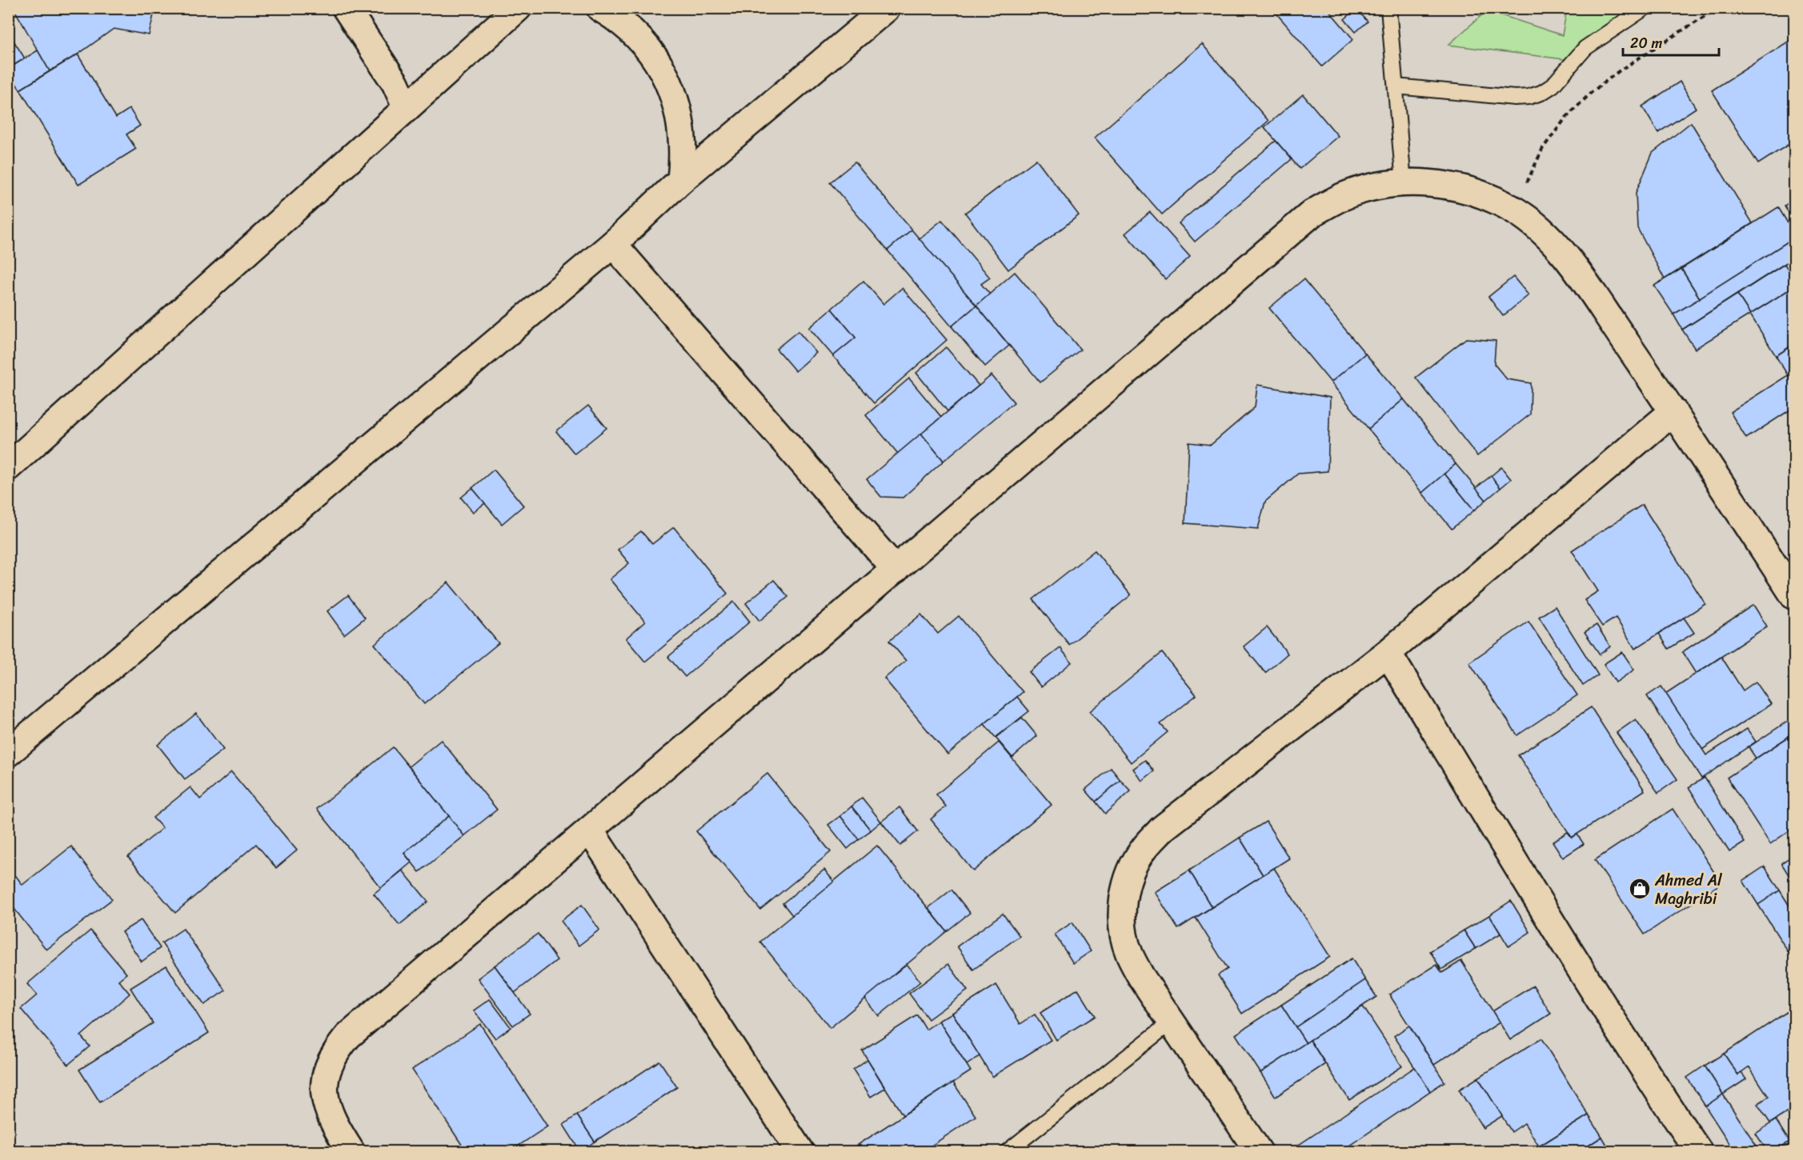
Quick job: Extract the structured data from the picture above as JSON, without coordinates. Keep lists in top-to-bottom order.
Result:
{
  "places": {
    "shop": ["Ahmed Al Maghribi"]
  },
  "scale_bar": "20 m"
}
